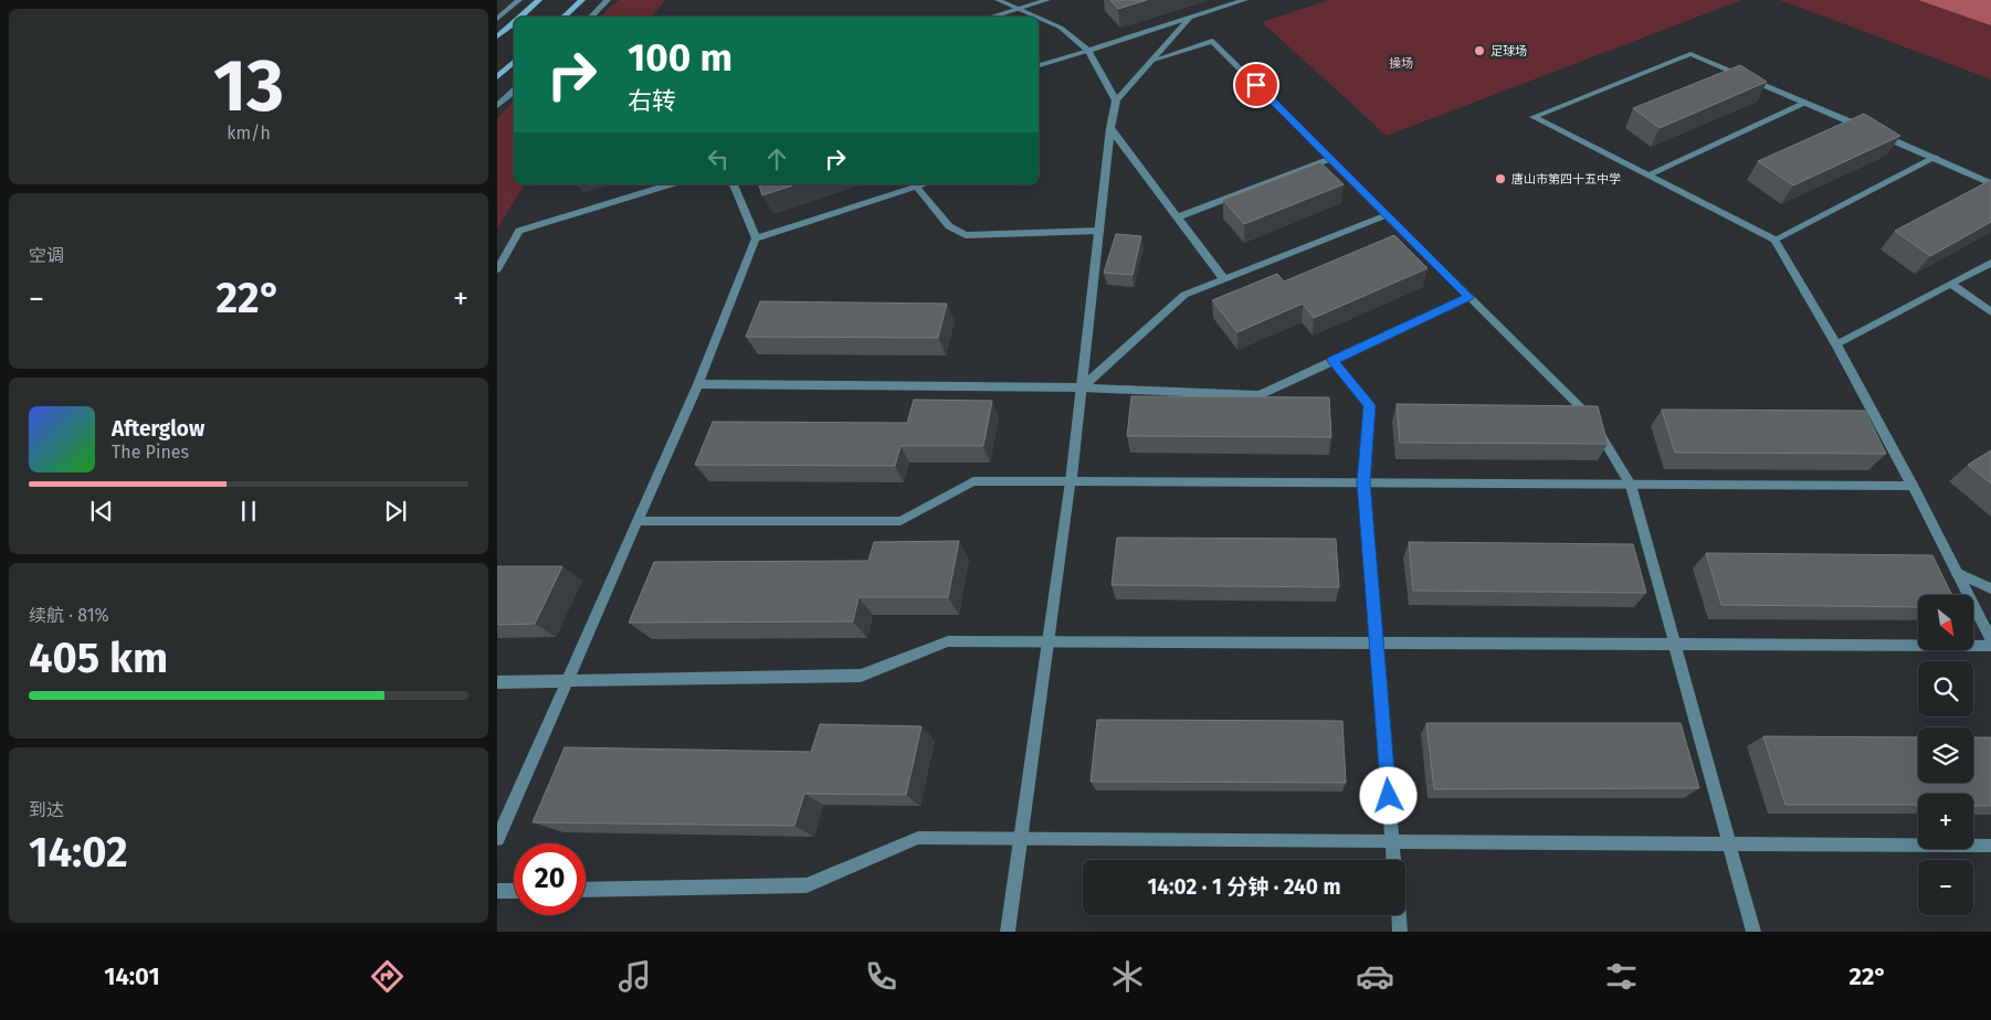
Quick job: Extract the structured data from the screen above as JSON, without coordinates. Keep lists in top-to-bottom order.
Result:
{
  "parks": ["操场"],
  "places": ["足球场", "唐山市第四十五中学"],
  "north": "bottom right",
  "page": {
    "tile": [
      ["13", "km/h"],
      "空调",
      ["续航 · 81%", "405 km"],
      ["到达", "14:02"]
    ],
    "turn": ["100 m", "右转"],
    "heat": ["−", "22°", "+"],
    "song": ["Afterglow", "The Pines"],
    "map_buttons": ["+", "−"],
    "limit": "20",
    "trip": "14:02 · 1 分钟 · 240 m",
    "tabs": ["14:01", "22°"]
  }
}
